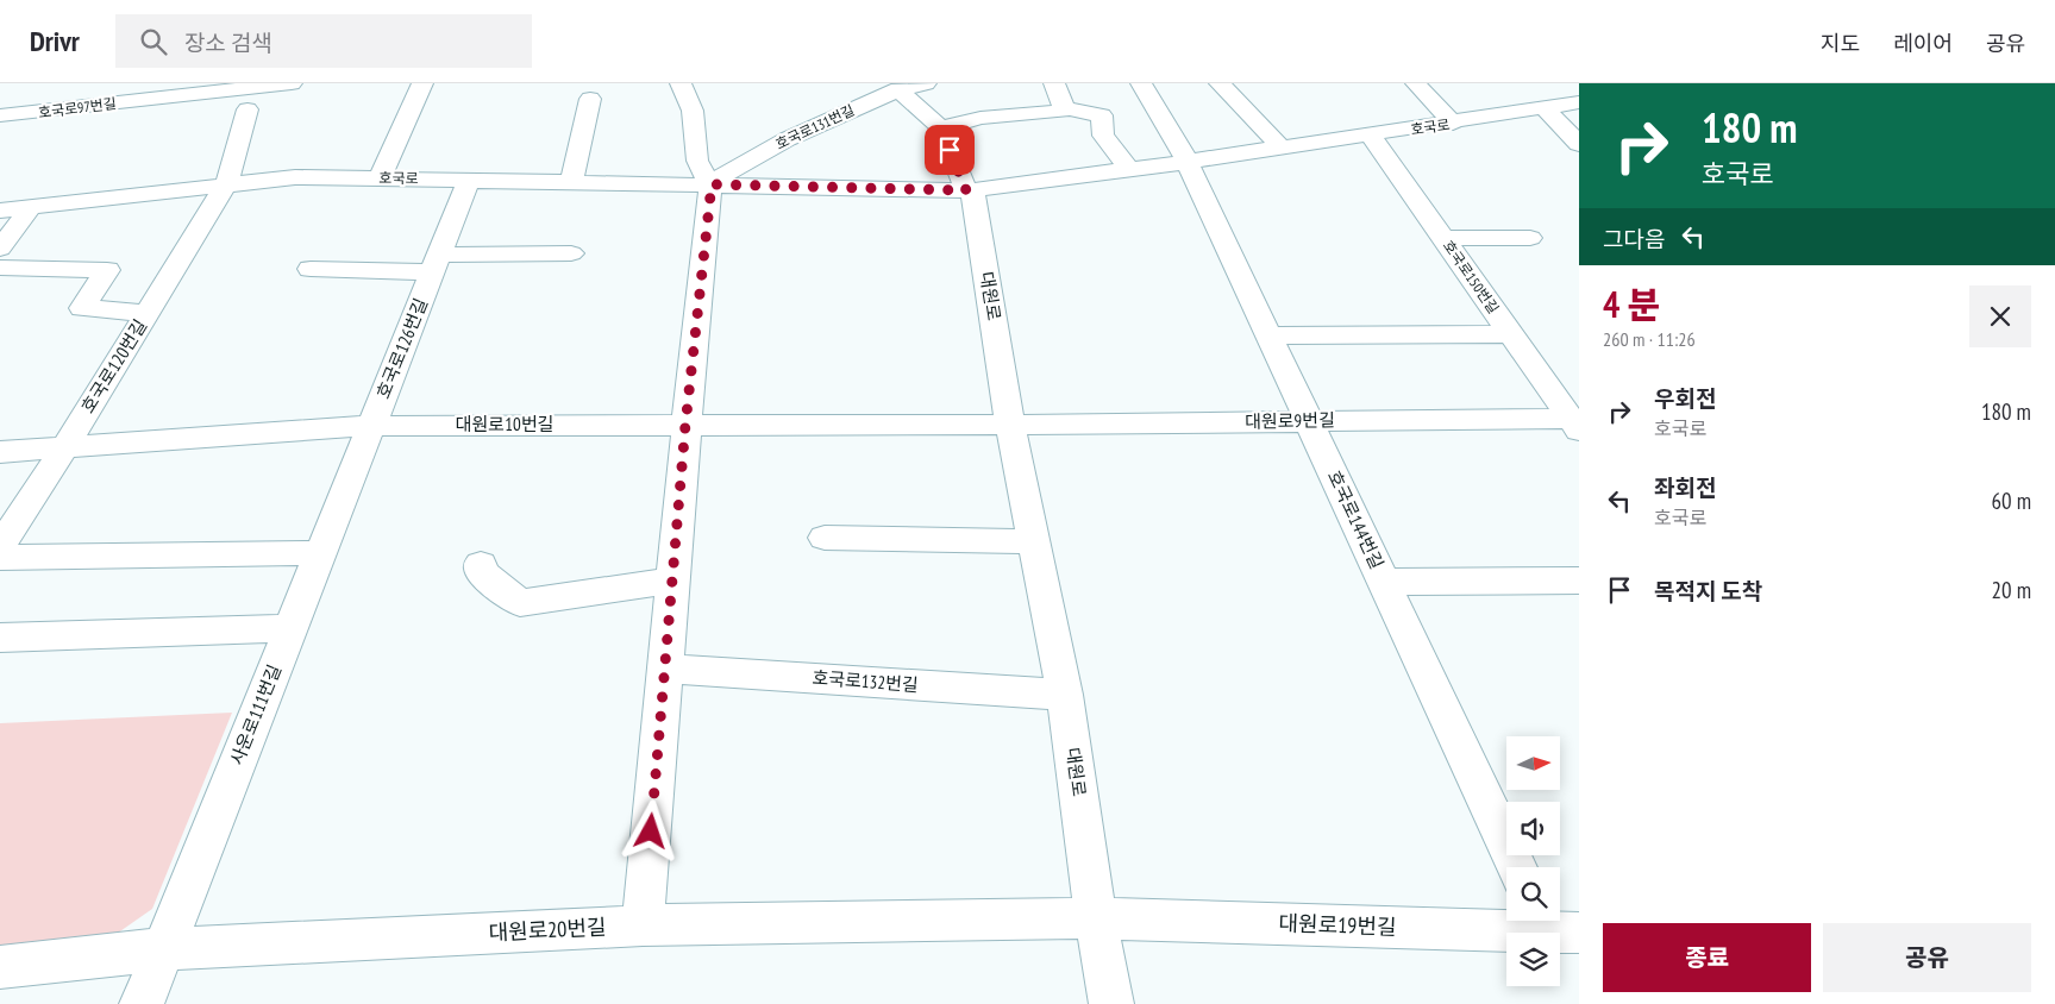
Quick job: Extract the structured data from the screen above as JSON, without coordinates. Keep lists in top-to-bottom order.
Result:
{
  "streets": {
    "street": [
      "호국로97번길",
      "호국로131번길",
      "호국로",
      "호국로150번길",
      "대원로",
      "호국로126번길",
      "호국로120번길",
      "대원로9번길",
      "대원로10번길",
      "호국로144번길",
      "호국로132번길",
      "사운로111번길",
      "대원로19번길",
      "대원로20번길"
    ]
  },
  "crossings": [
    ["호국로131번길", "호국로"],
    ["호국로", "호국로150번길"],
    ["호국로", "대원로"],
    ["호국로", "호국로126번길"],
    ["호국로", "호국로120번길"],
    ["호국로", "호국로144번길"],
    ["호국로150번길", "대원로9번길"],
    ["대원로", "대원로9번길"],
    ["대원로", "대원로10번길"],
    ["대원로", "호국로132번길"],
    ["대원로", "대원로19번길"],
    ["대원로", "대원로20번길"],
    ["호국로126번길", "대원로10번길"],
    ["호국로126번길", "사운로111번길"],
    ["호국로120번길", "대원로10번길"],
    ["대원로9번길", "대원로10번길"],
    ["대원로9번길", "호국로144번길"],
    ["대원로10번길", "사운로111번길"],
    ["사운로111번길", "대원로20번길"],
    ["대원로19번길", "대원로20번길"]
  ],
  "north": "right",
  "page": {
    "header": "Drivr",
    "search": "장소 검색",
    "nav": ["지도", "레이어", "공유"],
    "turn": ["180 m", "호국로"],
    "then": "그다음",
    "heading": ["4 분", "260 m · 11:26"],
    "list": [
      {
        "name": "우회전",
        "note": "호국로",
        "value": "180 m"
      },
      {
        "name": "좌회전",
        "note": "호국로",
        "value": "60 m"
      },
      {
        "name": "목적지 도착",
        "value": "20 m"
      }
    ],
    "buttons": ["종료", "공유"]
  }
}
